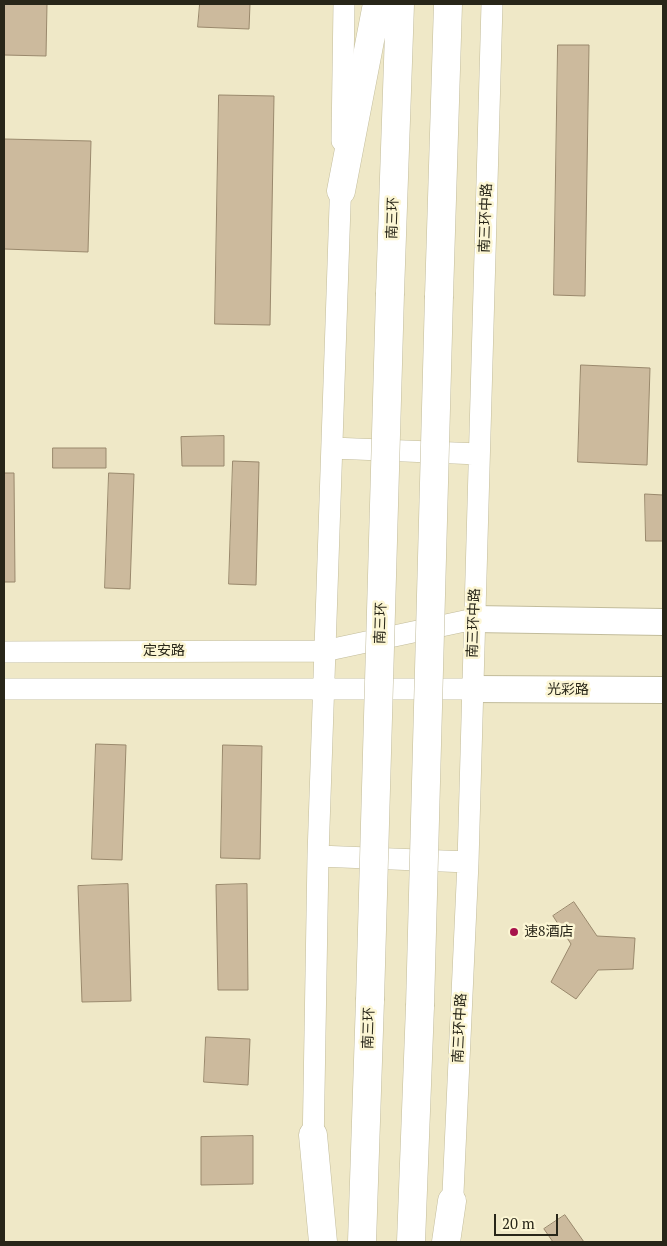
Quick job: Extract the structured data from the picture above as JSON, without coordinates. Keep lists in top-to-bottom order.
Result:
{
  "streets": {
    "highway": ["南三环"],
    "main road": ["光彩路"],
    "street": ["南三环中路", "定安路"]
  },
  "crossings": [
    ["南三环中路", "定安路"],
    ["南三环中路", "光彩路"]
  ],
  "places": ["速8酒店"],
  "scale_bar": "20 m"
}
